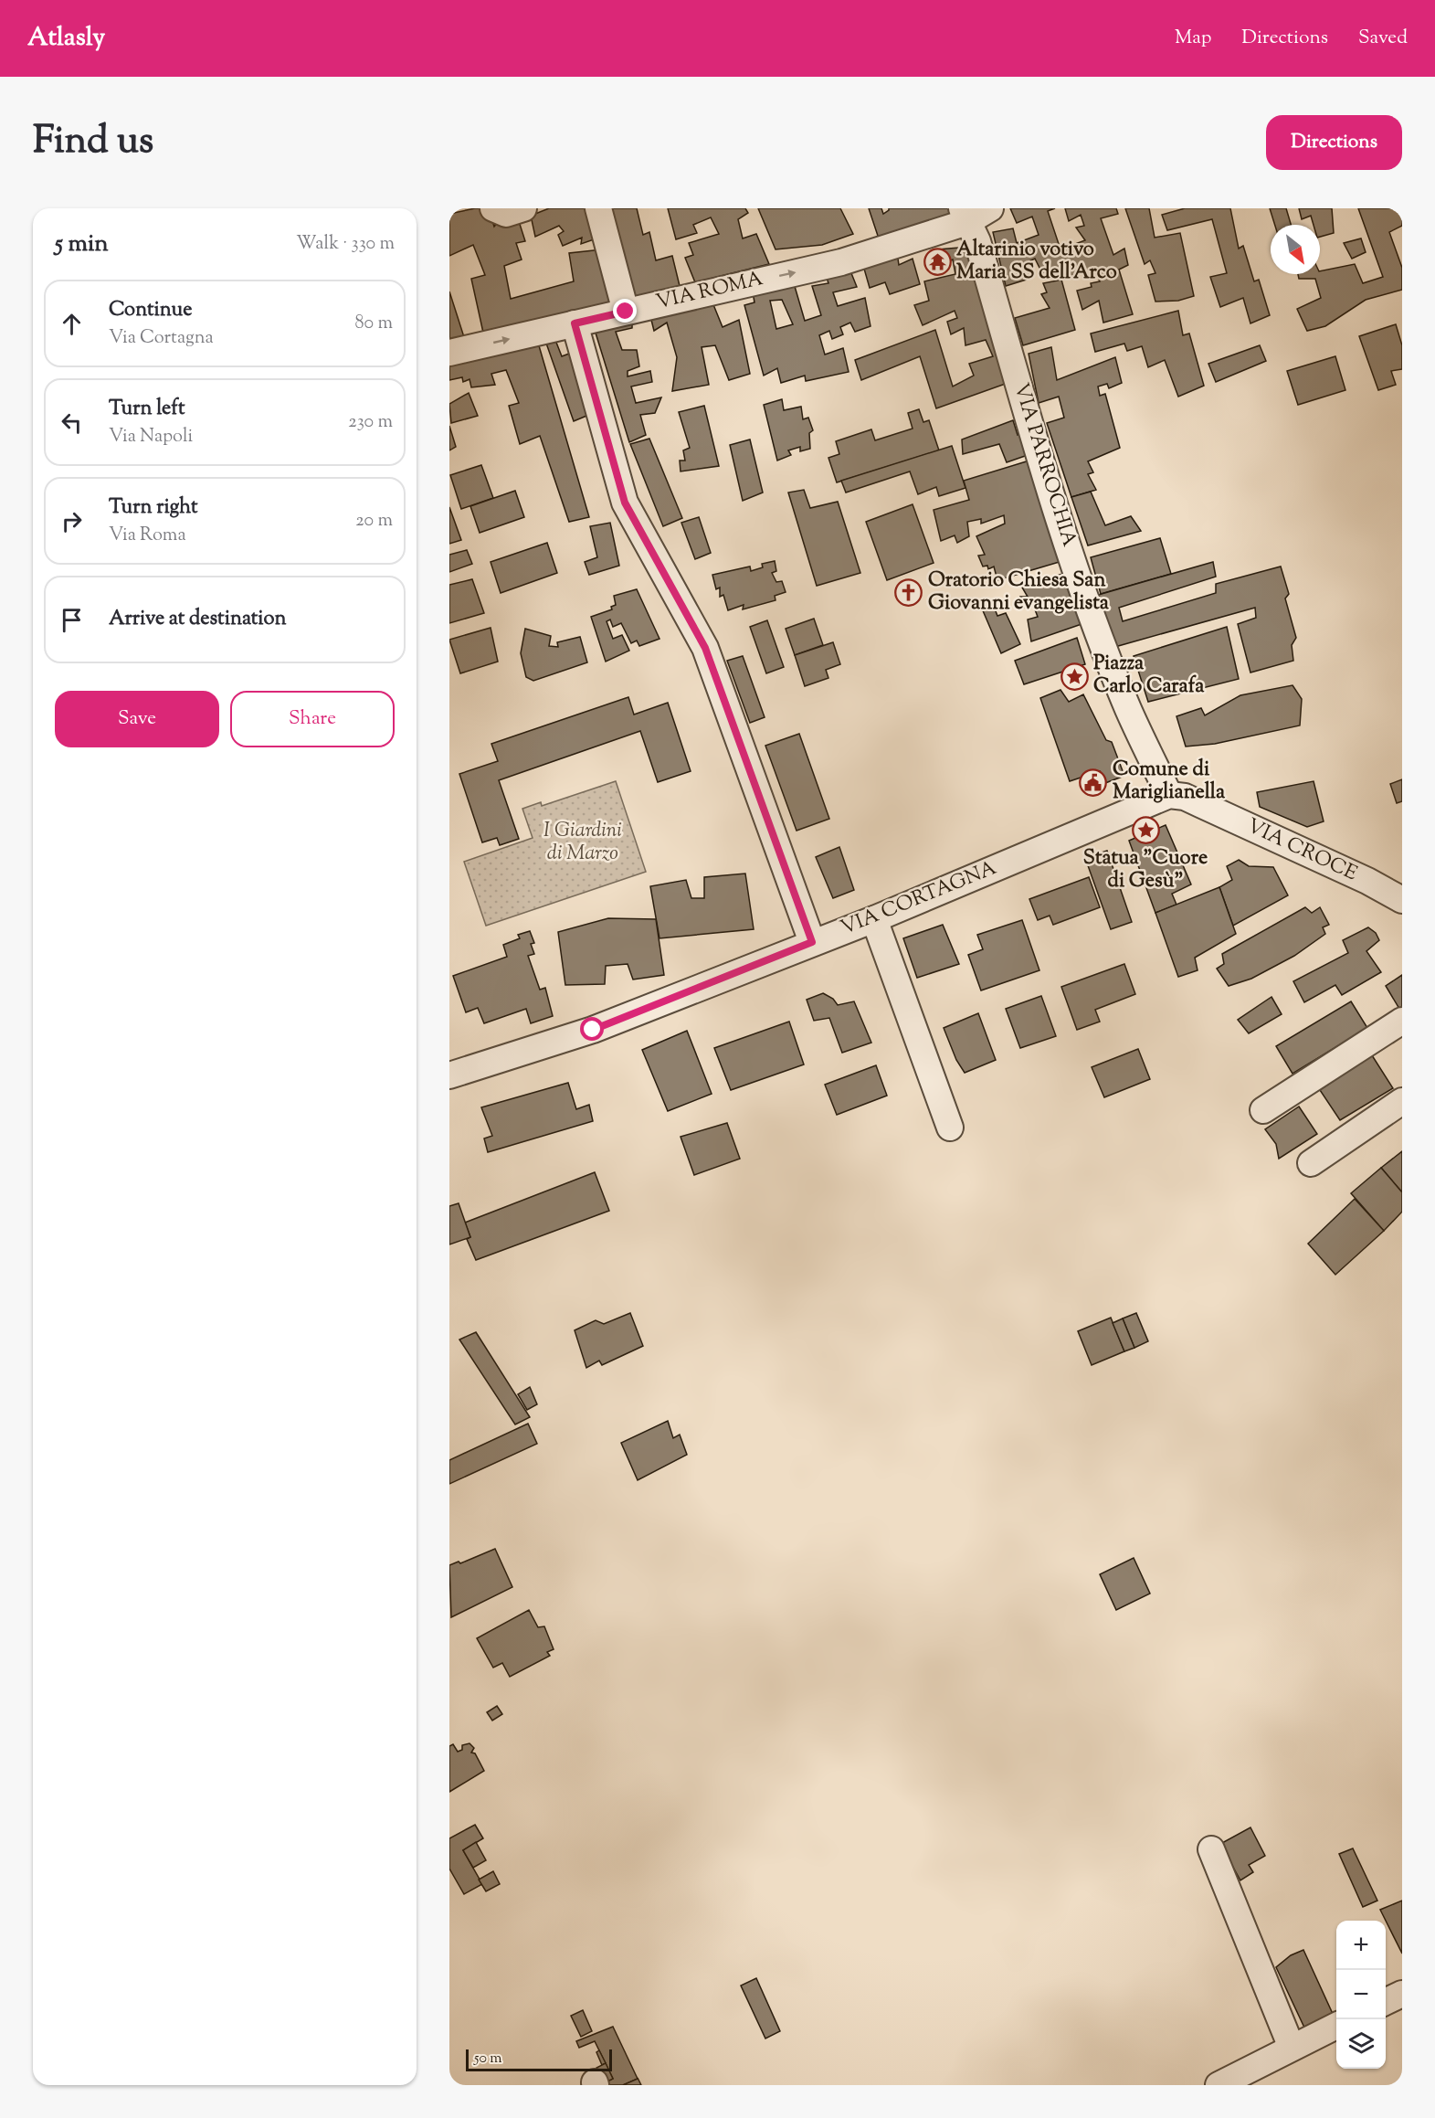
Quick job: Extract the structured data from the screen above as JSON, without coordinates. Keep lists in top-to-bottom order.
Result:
{
  "streets": {
    "street": [
      "VIA ROMA",
      "VIA PARROCHIA",
      "VIA CROCE",
      "VIA CORTAGNA"
    ]
  },
  "crossings": [
    ["VIA ROMA", "VIA PARROCHIA"],
    ["VIA PARROCHIA", "VIA CROCE"],
    ["VIA PARROCHIA", "VIA CORTAGNA"],
    ["VIA CROCE", "VIA CORTAGNA"]
  ],
  "one_way": ["VIA ROMA"],
  "parks": ["I Giardini di Marzo"],
  "places": {
    "temple": ["Altarinio votivo Maria SS dell'Arco"],
    "church": ["Oratorio Chiesa San Giovanni evangelista"],
    "place": ["Piazza Carlo Carafa", "Statua \"Cuore di Gesù\""],
    "public building": ["Comune di Mariglianella"]
  },
  "scale_bar": "50 m",
  "north": "bottom right",
  "page": {
    "header": "Atlasly",
    "nav": ["Map", "Directions", "Saved"],
    "title": "Find us",
    "buttons": [
      "Directions",
      ["Save", "Share"]
    ],
    "heading": ["5 min", "Walk · 330 m"],
    "list": [
      ["Continue", "Via Cortagna", "80 m"],
      ["Turn left", "Via Napoli", "230 m"],
      ["Turn right", "Via Roma", "20 m"],
      "Arrive at destination"
    ],
    "map_buttons": ["+", "−"],
    "scale": "50 m"
  }
}
